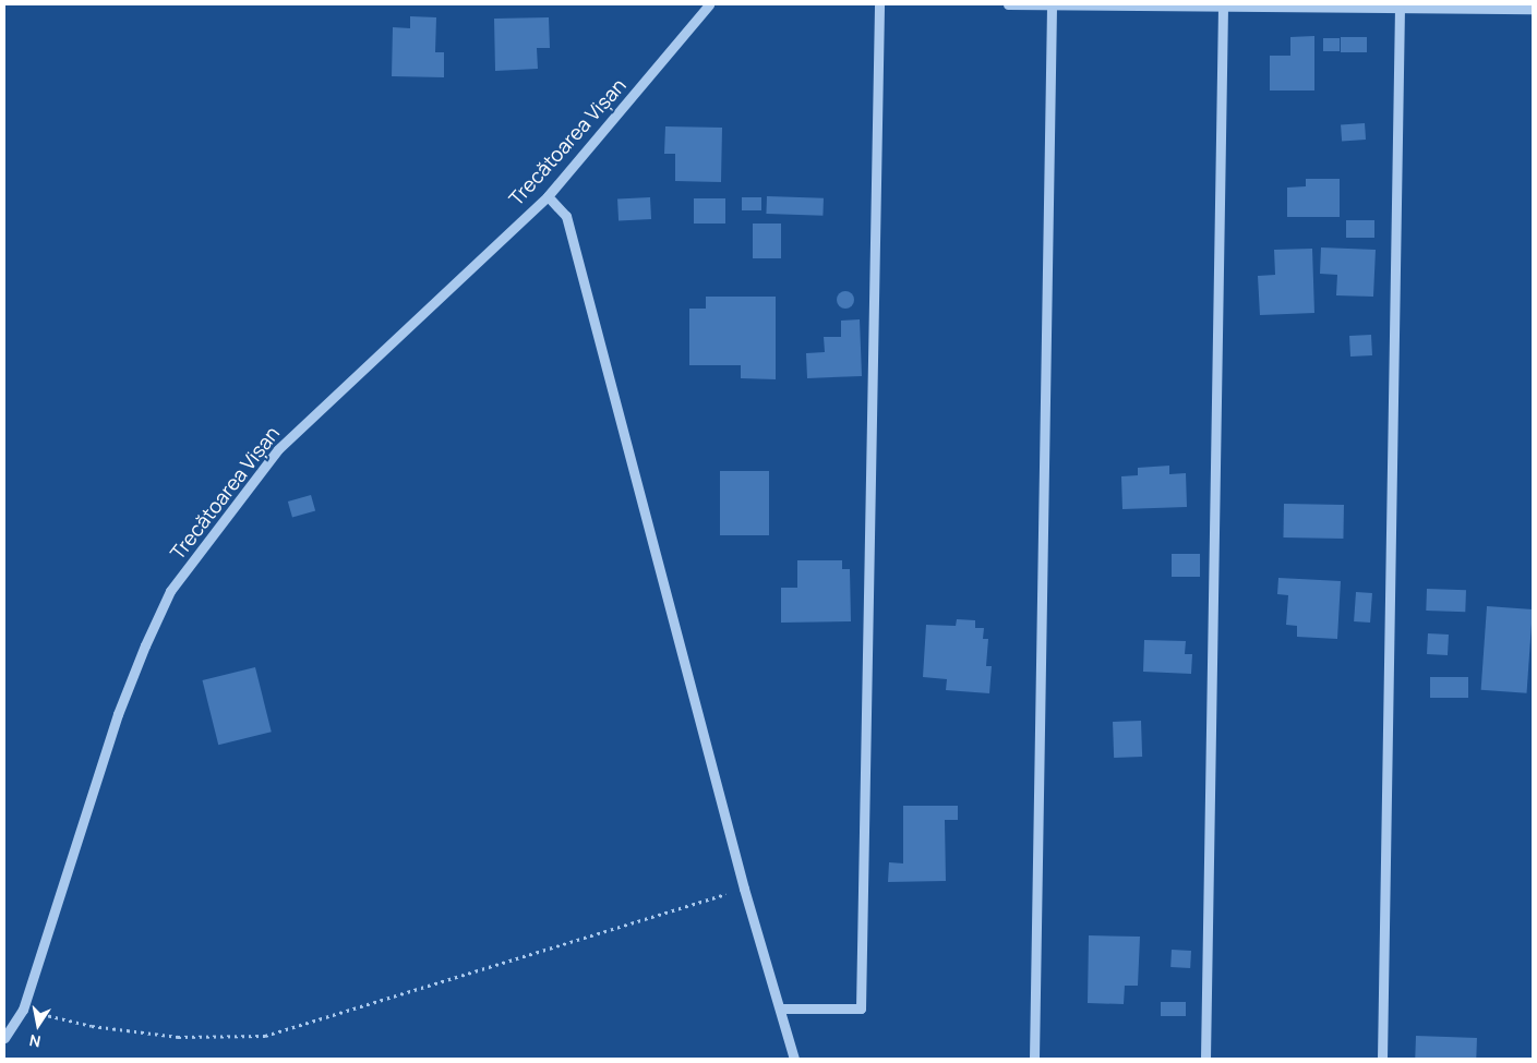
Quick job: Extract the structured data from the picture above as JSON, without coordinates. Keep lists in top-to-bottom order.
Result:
{
  "streets": {
    "street": ["Trecătoarea Vișan"]
  },
  "north": "bottom"
}
